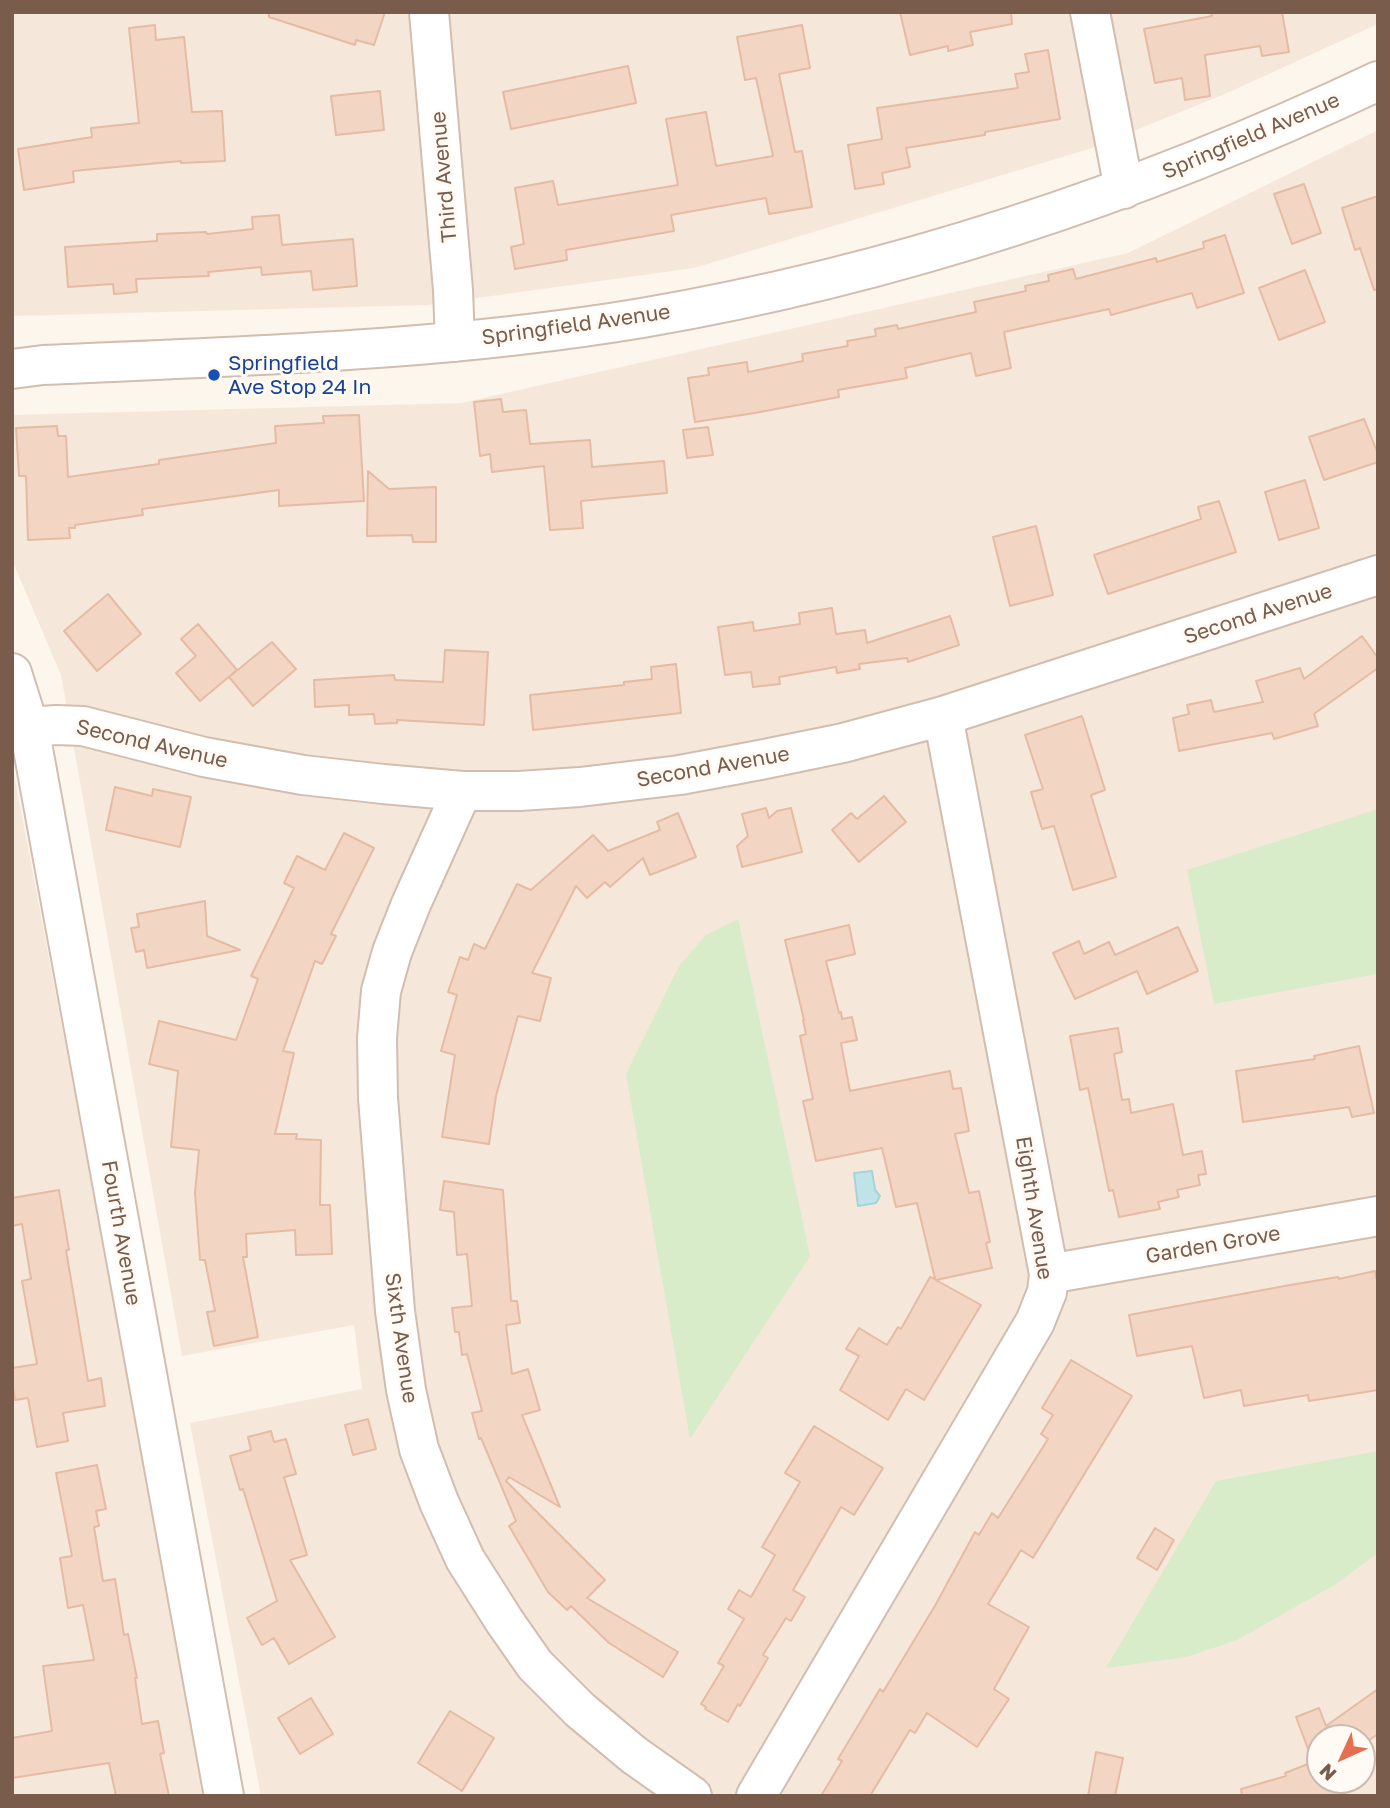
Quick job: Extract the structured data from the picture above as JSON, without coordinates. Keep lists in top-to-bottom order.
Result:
{
  "streets": {
    "street": [
      "Springfield Avenue",
      "Third Avenue",
      "Second Avenue",
      "Eighth Avenue",
      "Fourth Avenue",
      "Garden Grove",
      "Sixth Avenue"
    ]
  },
  "crossings": [
    ["Springfield Avenue", "Third Avenue"],
    ["Second Avenue", "Eighth Avenue"],
    ["Second Avenue", "Fourth Avenue"],
    ["Second Avenue", "Sixth Avenue"],
    ["Eighth Avenue", "Garden Grove"]
  ],
  "places": ["Springfield Ave Stop 24 In"],
  "north": "bottom left"
}
